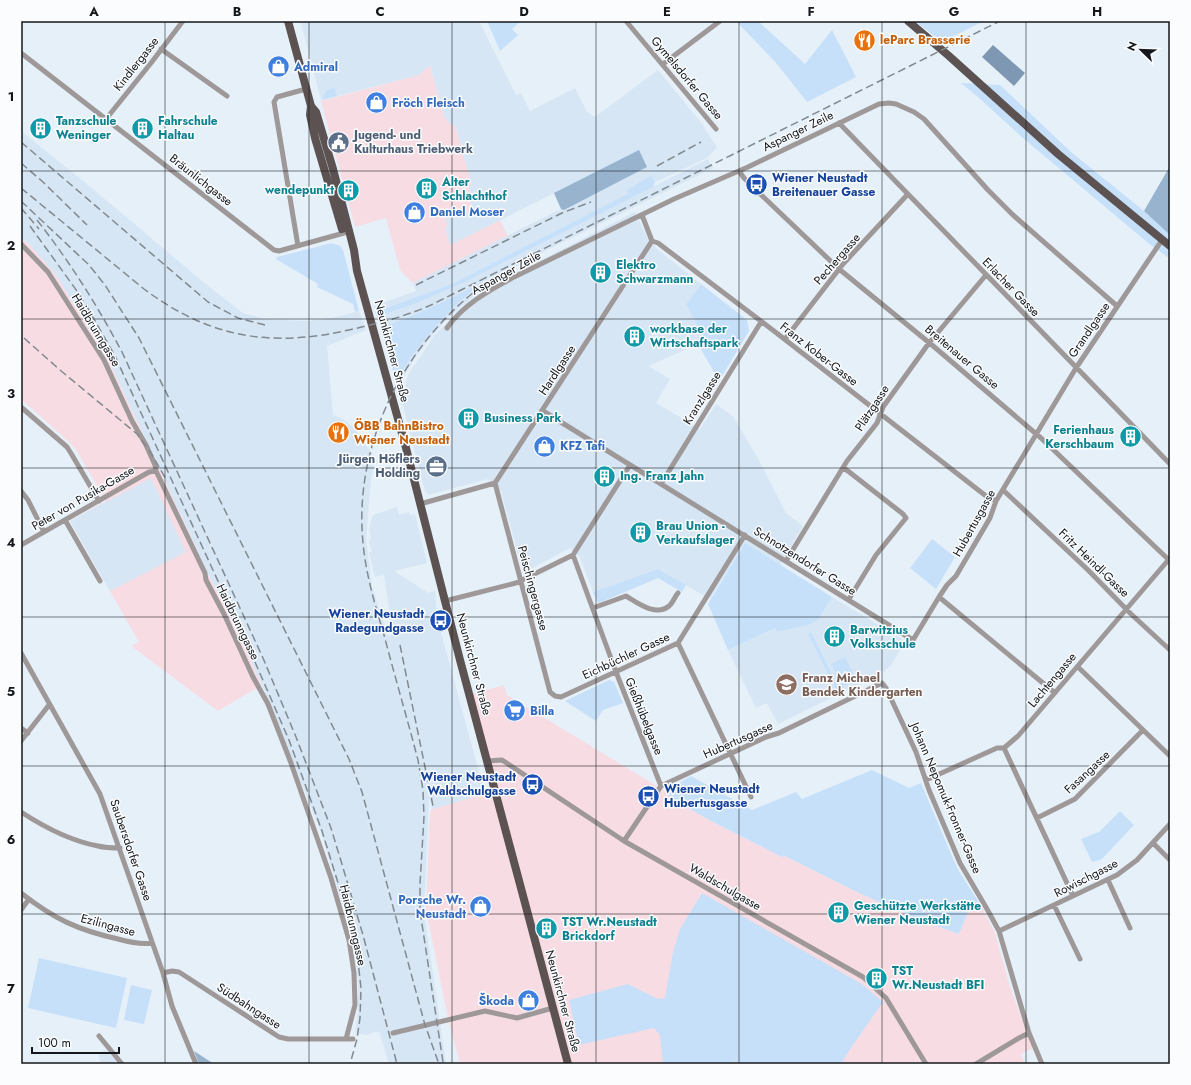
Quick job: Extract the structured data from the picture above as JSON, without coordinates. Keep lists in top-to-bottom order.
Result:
{
  "streets": {
    "main road": ["Neunkirchner Straße"],
    "street": [
      "Kindlergasse",
      "Gymelsdorfer Gasse",
      "Aspanger Zeile",
      "Bräunlichgasse",
      "Pechergasse",
      "Erlacher Gasse",
      "Haidbrunngasse",
      "Grandlgasse",
      "Franz Kober-Gasse",
      "Breitenauer Gasse",
      "Hardlgasse",
      "Kranzlgasse",
      "Plätzgasse",
      "Peter von Pusika-Gasse",
      "Hubertusgasse",
      "Schnotzendorfer Gasse",
      "Fritz Heindl-Gasse",
      "Peischingergasse",
      "Eichbüchler Gasse",
      "Lachtengasse",
      "Gießhübelgasse",
      "Fasangasse",
      "Johann Nepomuk-Fronner-Gasse",
      "Saubersdorfer Gasse",
      "Rowischgasse",
      "Waldschulgasse",
      "Ezilingasse",
      "Südbahngasse"
    ]
  },
  "crossings": [
    ["Kindlergasse", "Bräunlichgasse"],
    ["Aspanger Zeile", "Erlacher Gasse"],
    ["Aspanger Zeile", "Grandlgasse"],
    ["Aspanger Zeile", "Breitenauer Gasse"],
    ["Pechergasse", "Erlacher Gasse"],
    ["Pechergasse", "Franz Kober-Gasse"],
    ["Pechergasse", "Breitenauer Gasse"],
    ["Erlacher Gasse", "Grandlgasse"],
    ["Erlacher Gasse", "Plätzgasse"],
    ["Haidbrunngasse", "Peter von Pusika-Gasse"],
    ["Haidbrunngasse", "Südbahngasse"],
    ["Grandlgasse", "Breitenauer Gasse"],
    ["Grandlgasse", "Hubertusgasse"],
    ["Neunkirchner Straße", "Waldschulgasse"],
    ["Franz Kober-Gasse", "Hardlgasse"],
    ["Franz Kober-Gasse", "Kranzlgasse"],
    ["Franz Kober-Gasse", "Plätzgasse"],
    ["Franz Kober-Gasse", "Hubertusgasse"],
    ["Breitenauer Gasse", "Plätzgasse"],
    ["Breitenauer Gasse", "Hubertusgasse"],
    ["Breitenauer Gasse", "Lachtengasse"],
    ["Hardlgasse", "Schnotzendorfer Gasse"],
    ["Hardlgasse", "Peischingergasse"],
    ["Kranzlgasse", "Schnotzendorfer Gasse"],
    ["Plätzgasse", "Schnotzendorfer Gasse"],
    ["Hubertusgasse", "Schnotzendorfer Gasse"],
    ["Hubertusgasse", "Fritz Heindl-Gasse"],
    ["Hubertusgasse", "Gießhübelgasse"],
    ["Hubertusgasse", "Johann Nepomuk-Fronner-Gasse"],
    ["Schnotzendorfer Gasse", "Eichbüchler Gasse"],
    ["Fritz Heindl-Gasse", "Lachtengasse"],
    ["Peischingergasse", "Eichbüchler Gasse"],
    ["Eichbüchler Gasse", "Gießhübelgasse"],
    ["Lachtengasse", "Johann Nepomuk-Fronner-Gasse"],
    ["Johann Nepomuk-Fronner-Gasse", "Rowischgasse"],
    ["Saubersdorfer Gasse", "Ezilingasse"],
    ["Saubersdorfer Gasse", "Südbahngasse"]
  ],
  "places": {
    "restaurant": ["leParc Brasserie", "ÖBB BahnBistro Wiener Neustadt"],
    "shop": [
      "Admiral",
      "Fröch Fleisch",
      "Daniel Moser",
      "KFZ Tafi",
      "Porsche Wr. Neustadt",
      "Škoda"
    ],
    "building": [
      "Tanzschule Weninger",
      "Fahrschule Haltau",
      "Alter Schlachthof",
      "wendepunkt",
      "Elektro Schwarzmann",
      "workbase der Wirtschaftspark",
      "Business Park",
      "Ferienhaus Kerschbaum",
      "Ing. Franz Jahn",
      "Brau Union - Verkaufslager",
      "Barwitzius Volksschule",
      "Geschützte Werkstätte Wiener Neustadt",
      "TST Wr.Neustadt Brickdorf",
      "TST Wr.Neustadt BFI"
    ],
    "public building": ["Jugend- und Kulturhaus Triebwerk"],
    "bus stop": [
      "Wiener Neustadt Breitenauer Gasse",
      "Wiener Neustadt Radegundgasse",
      "Wiener Neustadt Waldschulgasse",
      "Wiener Neustadt Hubertusgasse"
    ],
    "office": ["Jürgen Höflers Holding"],
    "school or university": ["Franz Michael Bendek Kindergarten"],
    "supermarket": ["Billa"]
  },
  "scale_bar": "100 m",
  "north": "top left",
  "grid": {
    "columns": [
      "A",
      "B",
      "C",
      "D",
      "E",
      "F",
      "G",
      "H"
    ],
    "rows": [
      "1",
      "2",
      "3",
      "4",
      "5",
      "6",
      "7"
    ]
  }
}
